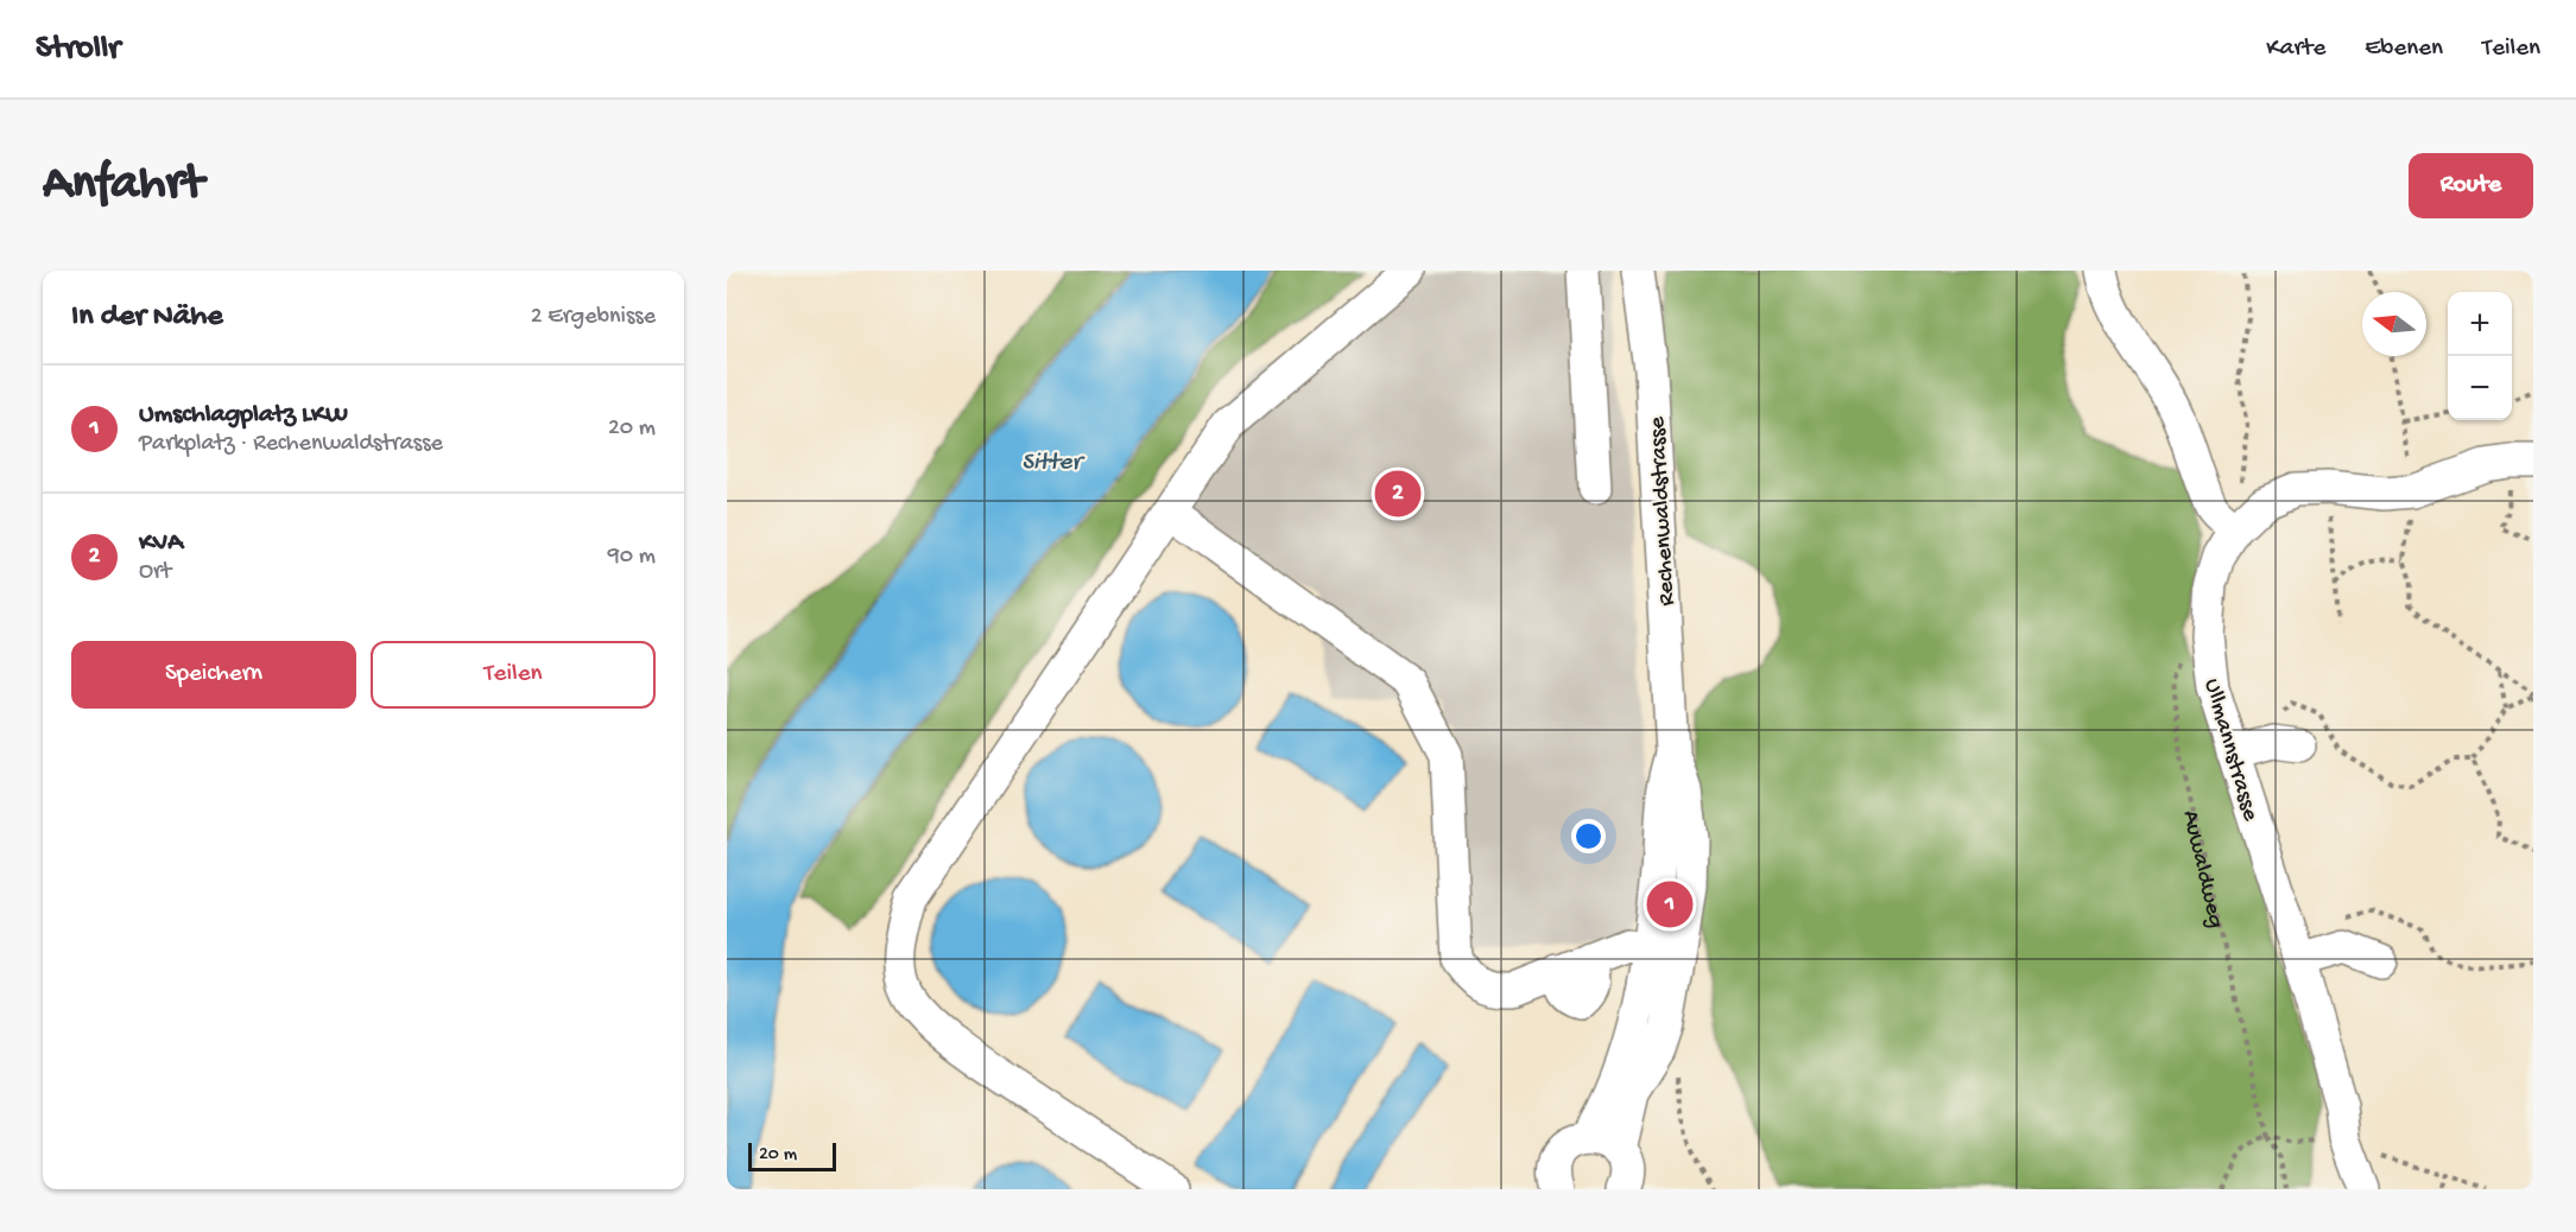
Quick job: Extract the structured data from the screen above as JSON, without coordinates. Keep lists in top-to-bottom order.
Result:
{
  "streets": {
    "street": ["Rechenwaldstrasse", "Ullmannstrasse"],
    "path": ["Auwaldweg"]
  },
  "water": ["Sitter"],
  "scale_bar": "20 m",
  "north": "left",
  "page": {
    "header": "Strollr",
    "nav": ["Karte", "Ebenen", "Teilen"],
    "buttons": [
      "Route",
      ["Speichern", "Teilen"]
    ],
    "title": "Anfahrt",
    "heading": ["In der Nähe", "2 Ergebnisse"],
    "map_buttons": ["+", "−"],
    "list": [
      {
        "mark": "1",
        "name": "Umschlagplatz LKW",
        "note": "Parkplatz · Rechenwaldstrasse",
        "value": "20 m"
      },
      {
        "mark": "2",
        "name": "KVA",
        "note": "Ort",
        "value": "90 m"
      }
    ],
    "pins": ["2", "1"],
    "scale": "20 m"
  }
}
